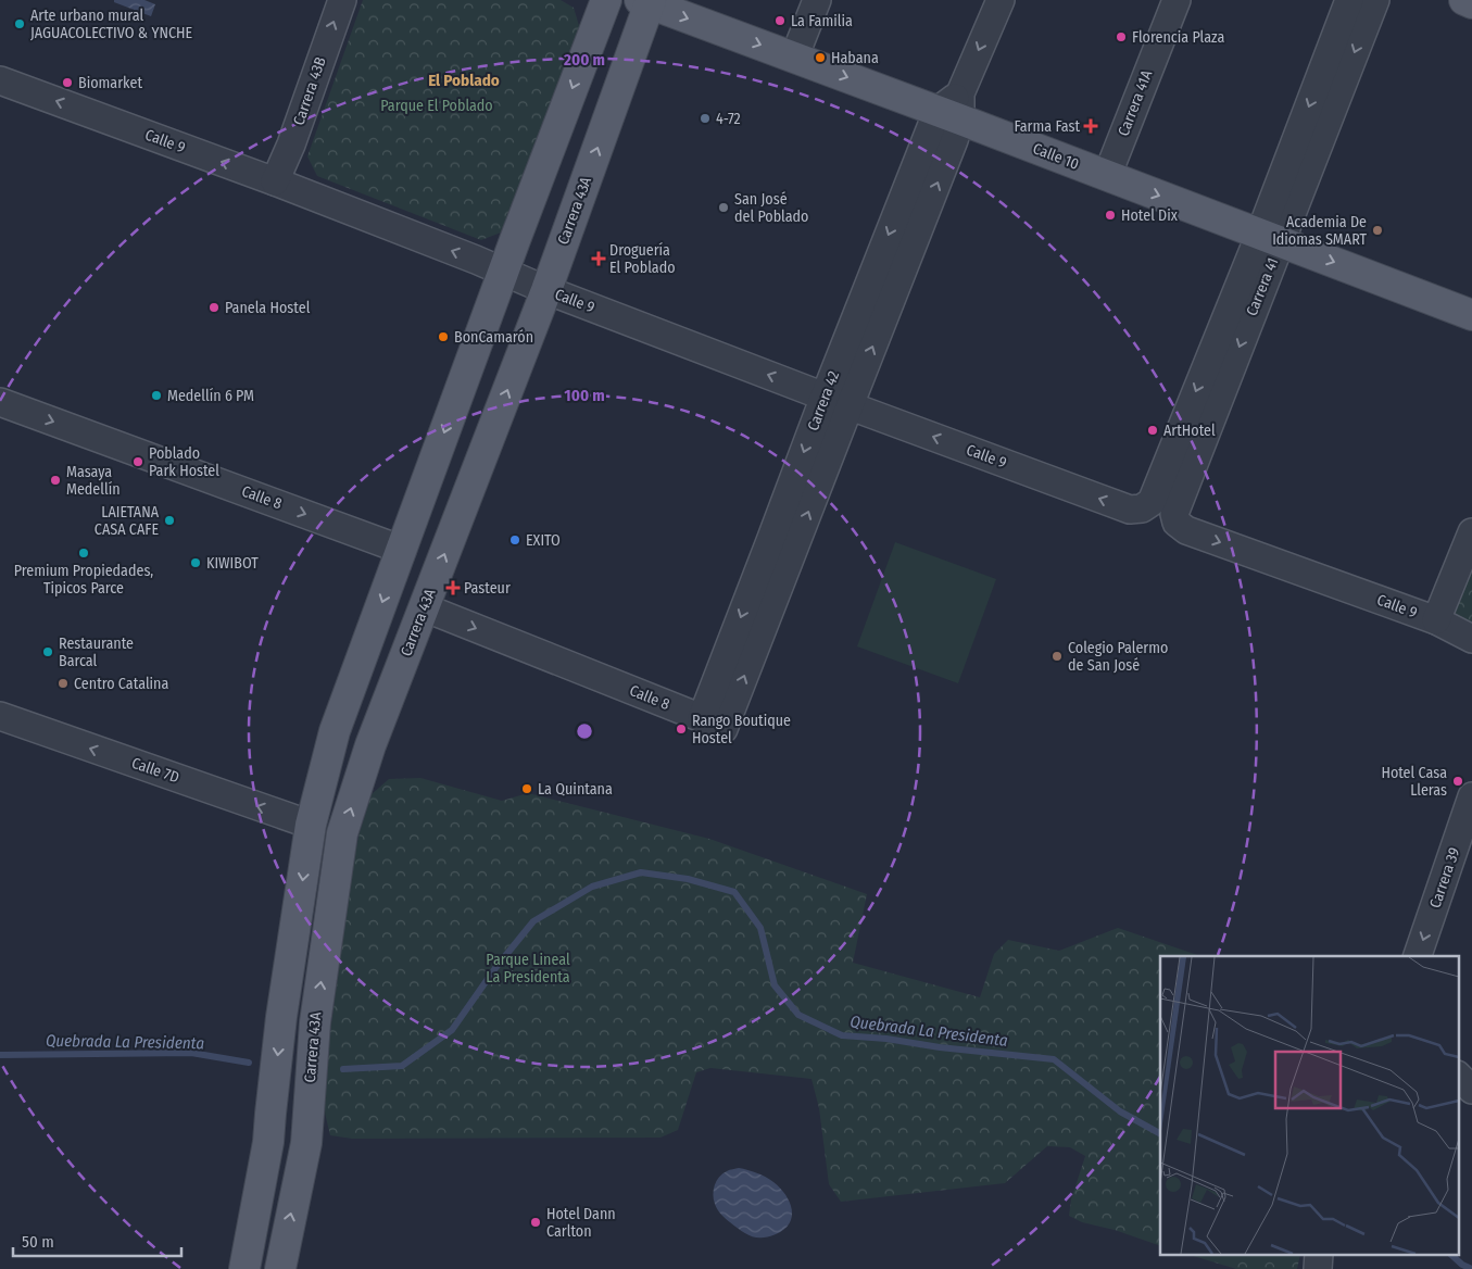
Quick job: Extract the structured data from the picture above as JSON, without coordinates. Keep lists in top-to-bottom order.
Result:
{
  "streets": {
    "main road": ["Calle 10", "Carrera 43A"],
    "street": [
      "Carrera 43B",
      "Carrera 41A",
      "Calle 9",
      "Carrera 41",
      "Carrera 42",
      "Calle 8",
      "Calle 7D",
      "Carrera 39"
    ]
  },
  "crossings": [
    ["Carrera 43B", "Calle 9"],
    ["Carrera 41A", "Calle 10"],
    ["Calle 9", "Carrera 43A"],
    ["Calle 9", "Carrera 41"],
    ["Calle 9", "Carrera 42"],
    ["Calle 10", "Carrera 43A"],
    ["Calle 10", "Carrera 41"],
    ["Calle 10", "Carrera 42"],
    ["Carrera 43A", "Calle 8"],
    ["Carrera 42", "Calle 8"]
  ],
  "one_way": [
    "Carrera 43B",
    "Calle 10",
    "Carrera 41",
    "Calle 8",
    "Calle 7D",
    "Carrera 39"
  ],
  "districts": ["El Poblado"],
  "water": ["Quebrada La Presidenta"],
  "parks": ["Parque El Poblado", "Parque Lineal La Presidenta"],
  "places": {
    "other": [
      "La Familia",
      "Arte urbano mural JAGUACOLECTIVO & YNCHE",
      "Florencia Plaza",
      "Habana",
      "Biomarket",
      "4-72",
      "San José del Poblado",
      "Hotel Dix",
      "Academia De Idiomas SMART",
      "Panela Hostel",
      "BonCamarón",
      "Medellín 6 PM",
      "ArtHotel",
      "Poblado Park Hostel",
      "Masaya Medellín",
      "LAIETANA CASA CAFE",
      "EXITO",
      "Premium Propiedades, Tipicos Parce",
      "KIWIBOT",
      "Restaurante Barcal",
      "Colegio Palermo de San José",
      "Centro Catalina",
      "Rango Boutique Hostel",
      "Hotel Casa Lleras",
      "La Quintana",
      "Hotel Dann Carlton"
    ],
    "health": ["Farma Fast", "Droguería El Poblado", "Pasteur"]
  },
  "scale_bar": "50 m",
  "rings": ["200 m", "100 m"]
}
